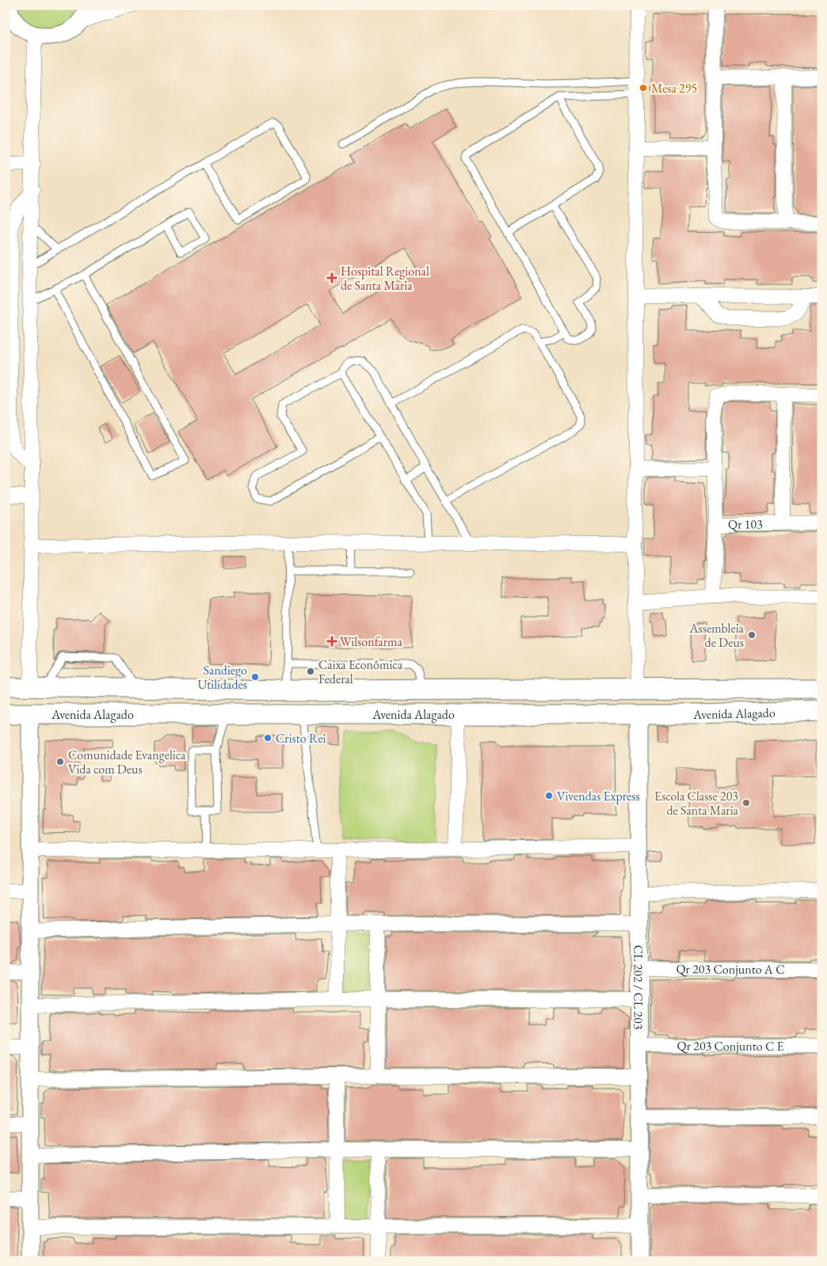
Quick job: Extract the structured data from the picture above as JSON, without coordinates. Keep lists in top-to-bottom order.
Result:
{
  "streets": {
    "main road": ["Avenida Alagado"],
    "street": [
      "Qr 103",
      "Qr 203 Conjunto A C",
      "CL 202 / CL 203",
      "Qr 203 Conjunto C E"
    ]
  },
  "crossings": [
    ["Avenida Alagado", "CL 202 / CL 203"],
    ["Qr 203 Conjunto A C", "CL 202 / CL 203"],
    ["CL 202 / CL 203", "Qr 203 Conjunto C E"]
  ],
  "places": {
    "other": [
      "Mesa 295",
      "Assembleia de Deus",
      "Caixa Econômica Federal",
      "Sandiego Utilidades",
      "Cristo Rei",
      "Comunidade Evangelica Vida com Deus",
      "Vivendas Express",
      "Escola Classe 203 de Santa Maria"
    ],
    "health": ["Hospital Regional de Santa Maria", "Wilsonfarma"]
  }
}
